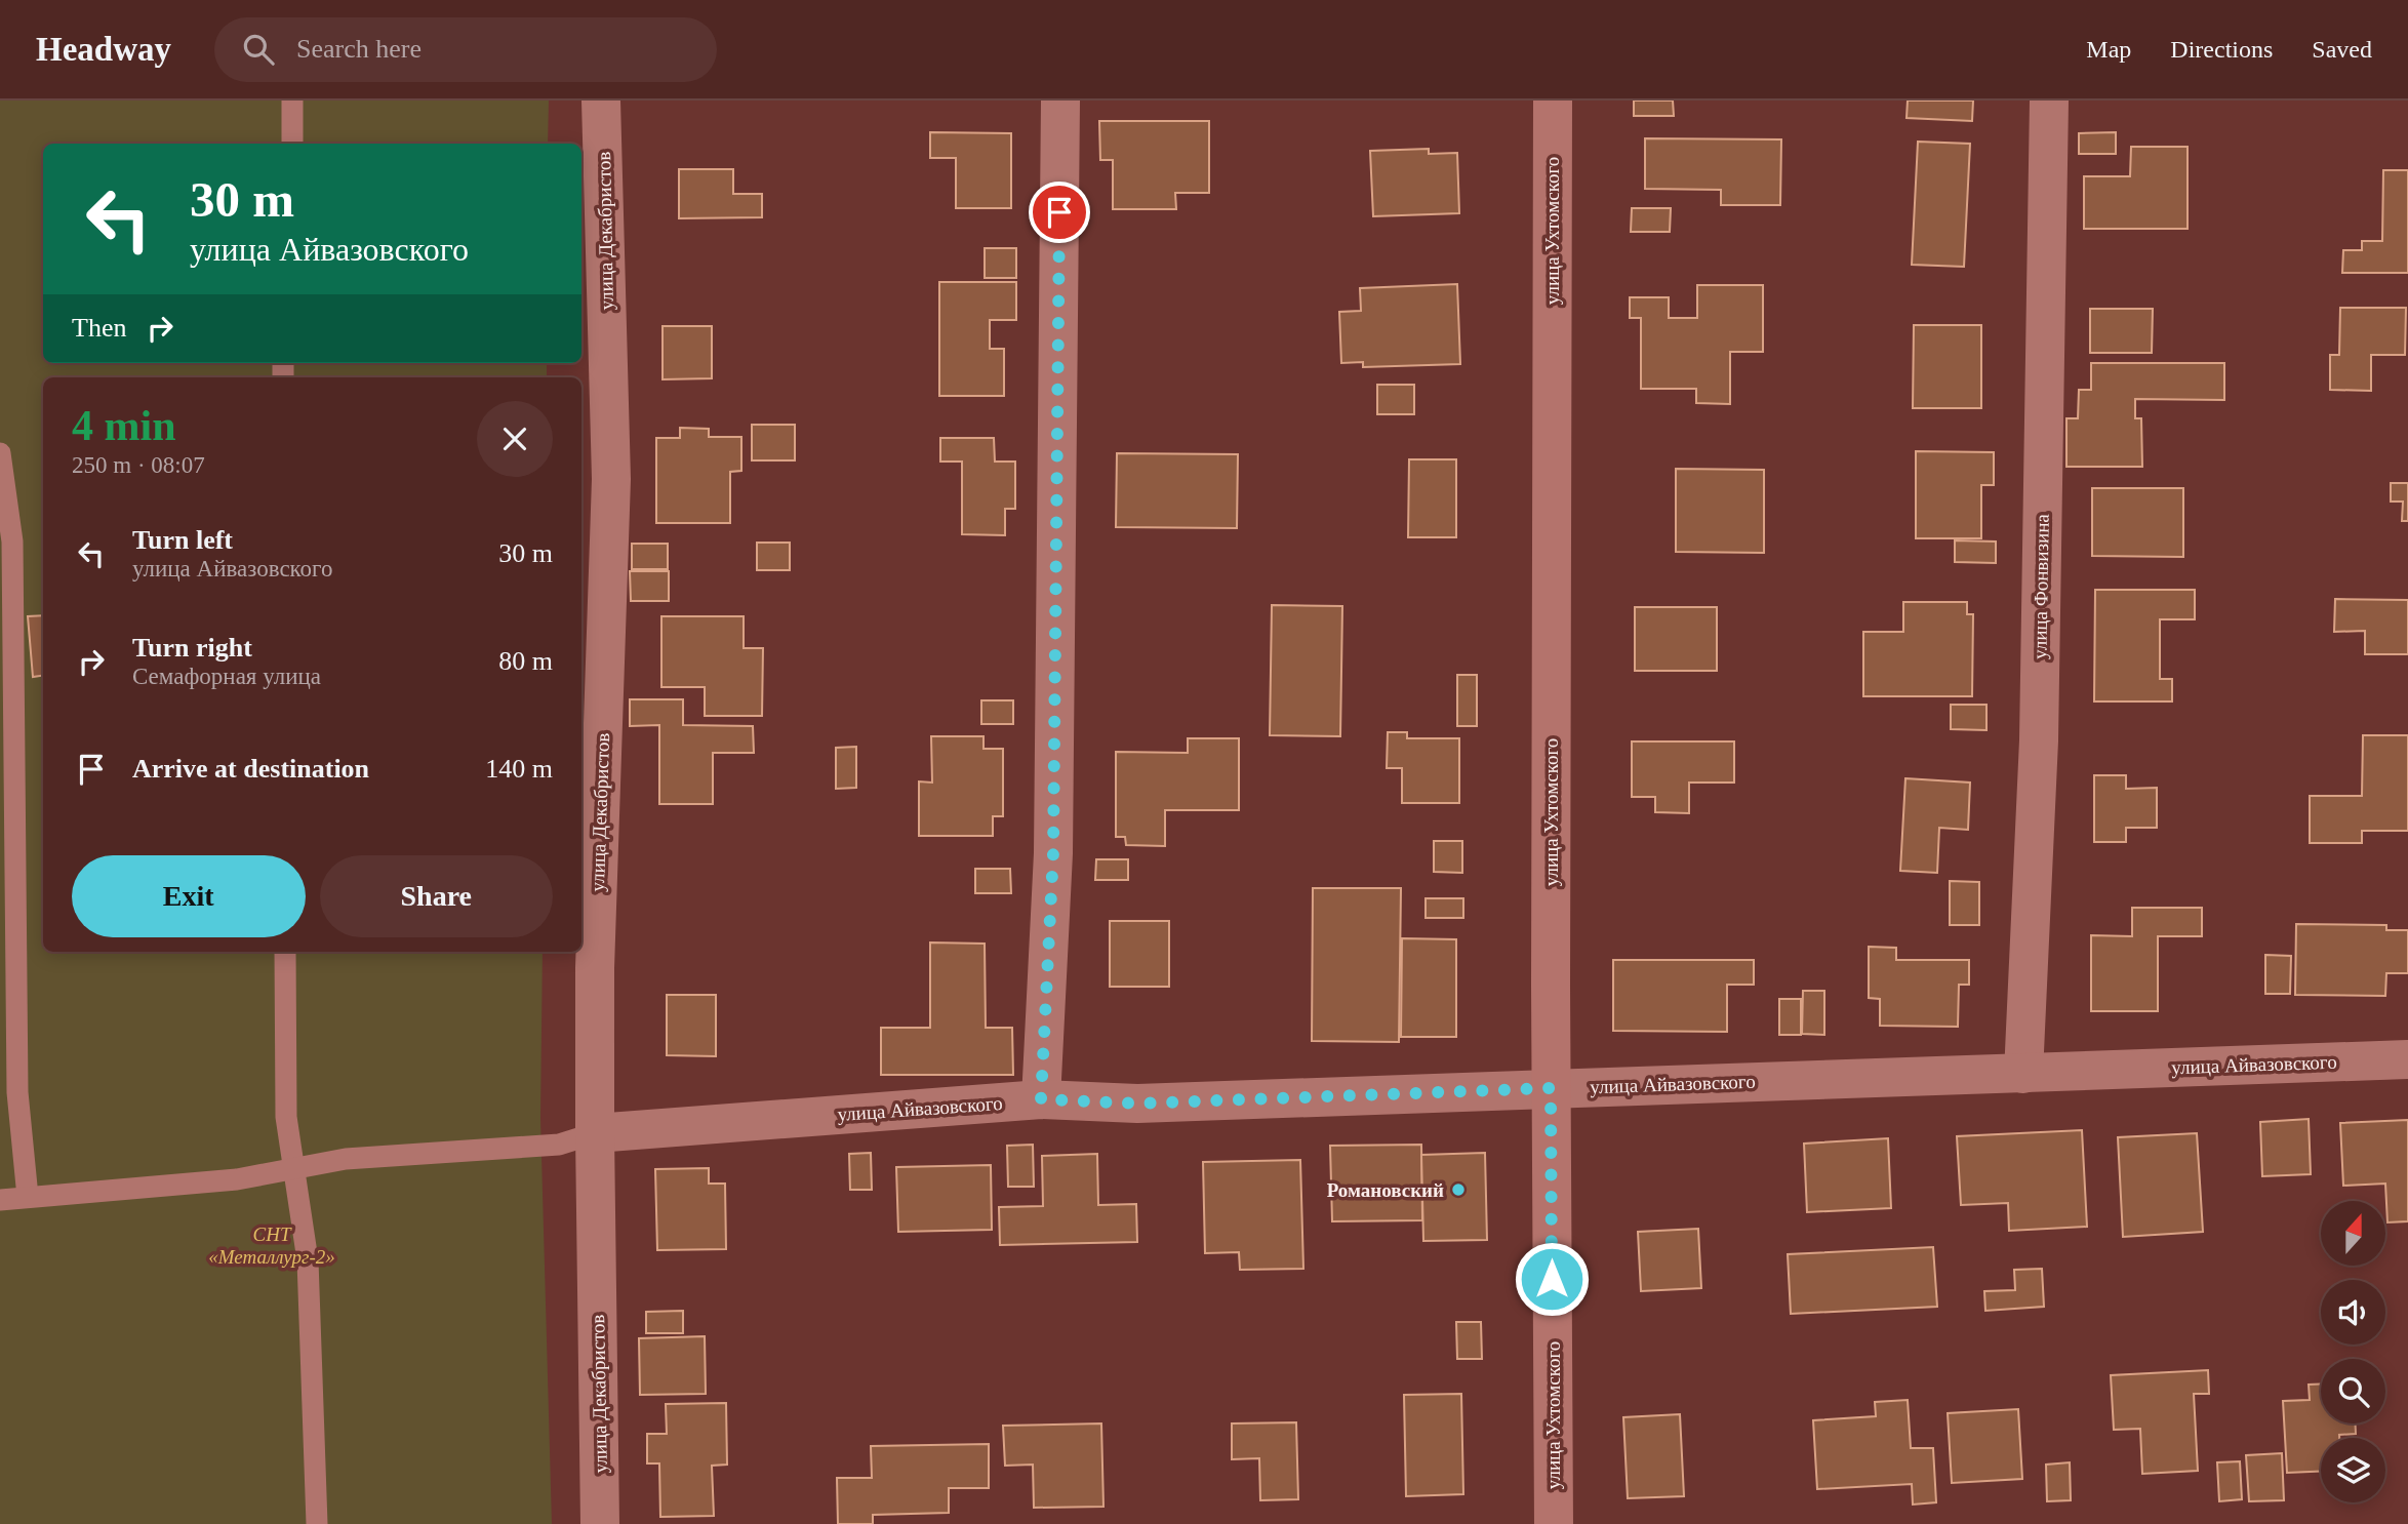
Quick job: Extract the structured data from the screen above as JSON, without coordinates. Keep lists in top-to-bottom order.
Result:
{
  "streets": {
    "street": [
      "улица Декабристов",
      "улица Ухтомского",
      "улица Фонвизина",
      "улица Айвазовского"
    ]
  },
  "crossings": [
    ["улица Декабристов", "улица Айвазовского"],
    ["улица Ухтомского", "улица Айвазовского"],
    ["улица Фонвизина", "улица Айвазовского"]
  ],
  "parks": ["СНТ «Металлург-2»"],
  "places": ["Романовский"],
  "north": "top",
  "page": {
    "header": "Headway",
    "search": "Search here",
    "nav": ["Map", "Directions", "Saved"],
    "turn": ["30 m", "улица Айвазовского"],
    "then": "Then",
    "heading": ["4 min", "250 m · 08:07"],
    "list": [
      {
        "name": "Turn left",
        "note": "улица Айвазовского",
        "value": "30 m"
      },
      {
        "name": "Turn right",
        "note": "Семафорная улица",
        "value": "80 m"
      },
      {
        "name": "Arrive at destination",
        "value": "140 m"
      }
    ],
    "buttons": ["Exit", "Share"]
  }
}
